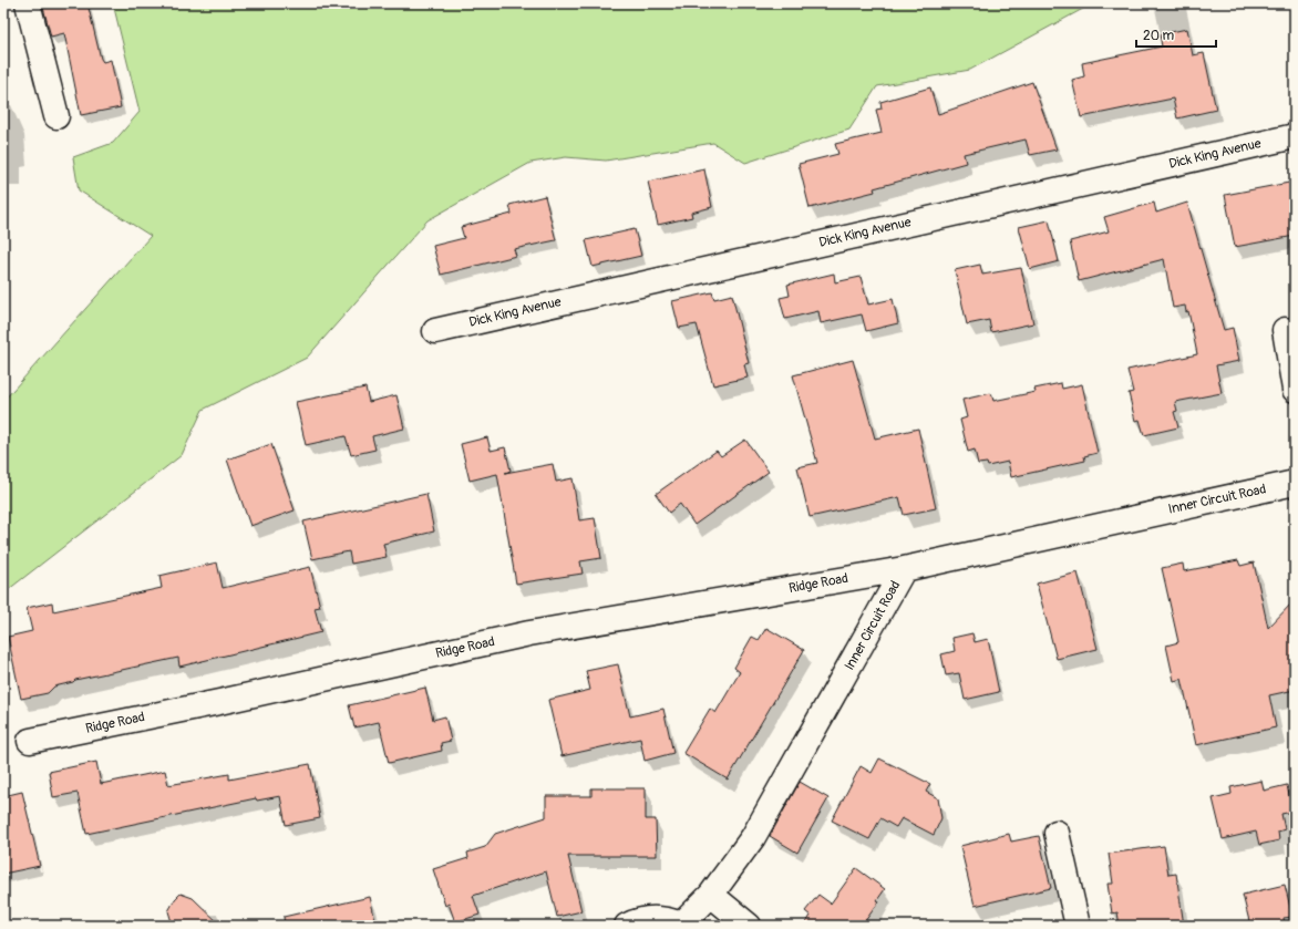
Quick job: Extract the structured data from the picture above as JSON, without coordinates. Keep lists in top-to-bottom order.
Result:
{
  "streets": {
    "street": ["Dick King Avenue", "Inner Circuit Road", "Ridge Road"]
  },
  "crossings": [
    ["Inner Circuit Road", "Ridge Road"]
  ],
  "scale_bar": "20 m"
}
